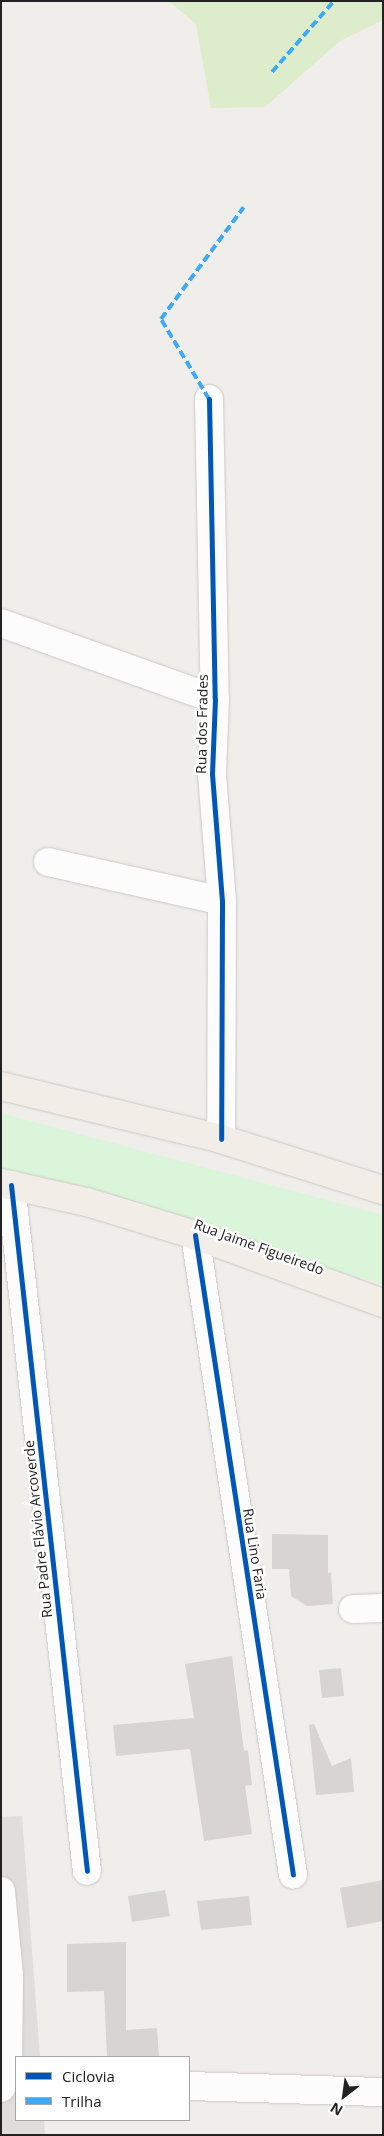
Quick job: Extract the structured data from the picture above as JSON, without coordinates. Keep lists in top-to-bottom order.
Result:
{
  "streets": {
    "main road": ["Rua Jaime Figueiredo"],
    "street": ["Rua dos Frades", "Rua Padre Flávio Arcoverde", "Rua Lino Faria"]
  },
  "crossings": [
    ["Rua Jaime Figueiredo", "Rua Padre Flávio Arcoverde"],
    ["Rua Jaime Figueiredo", "Rua Lino Faria"]
  ],
  "legend": ["Ciclovia", "Trilha"],
  "north": "bottom left"
}
